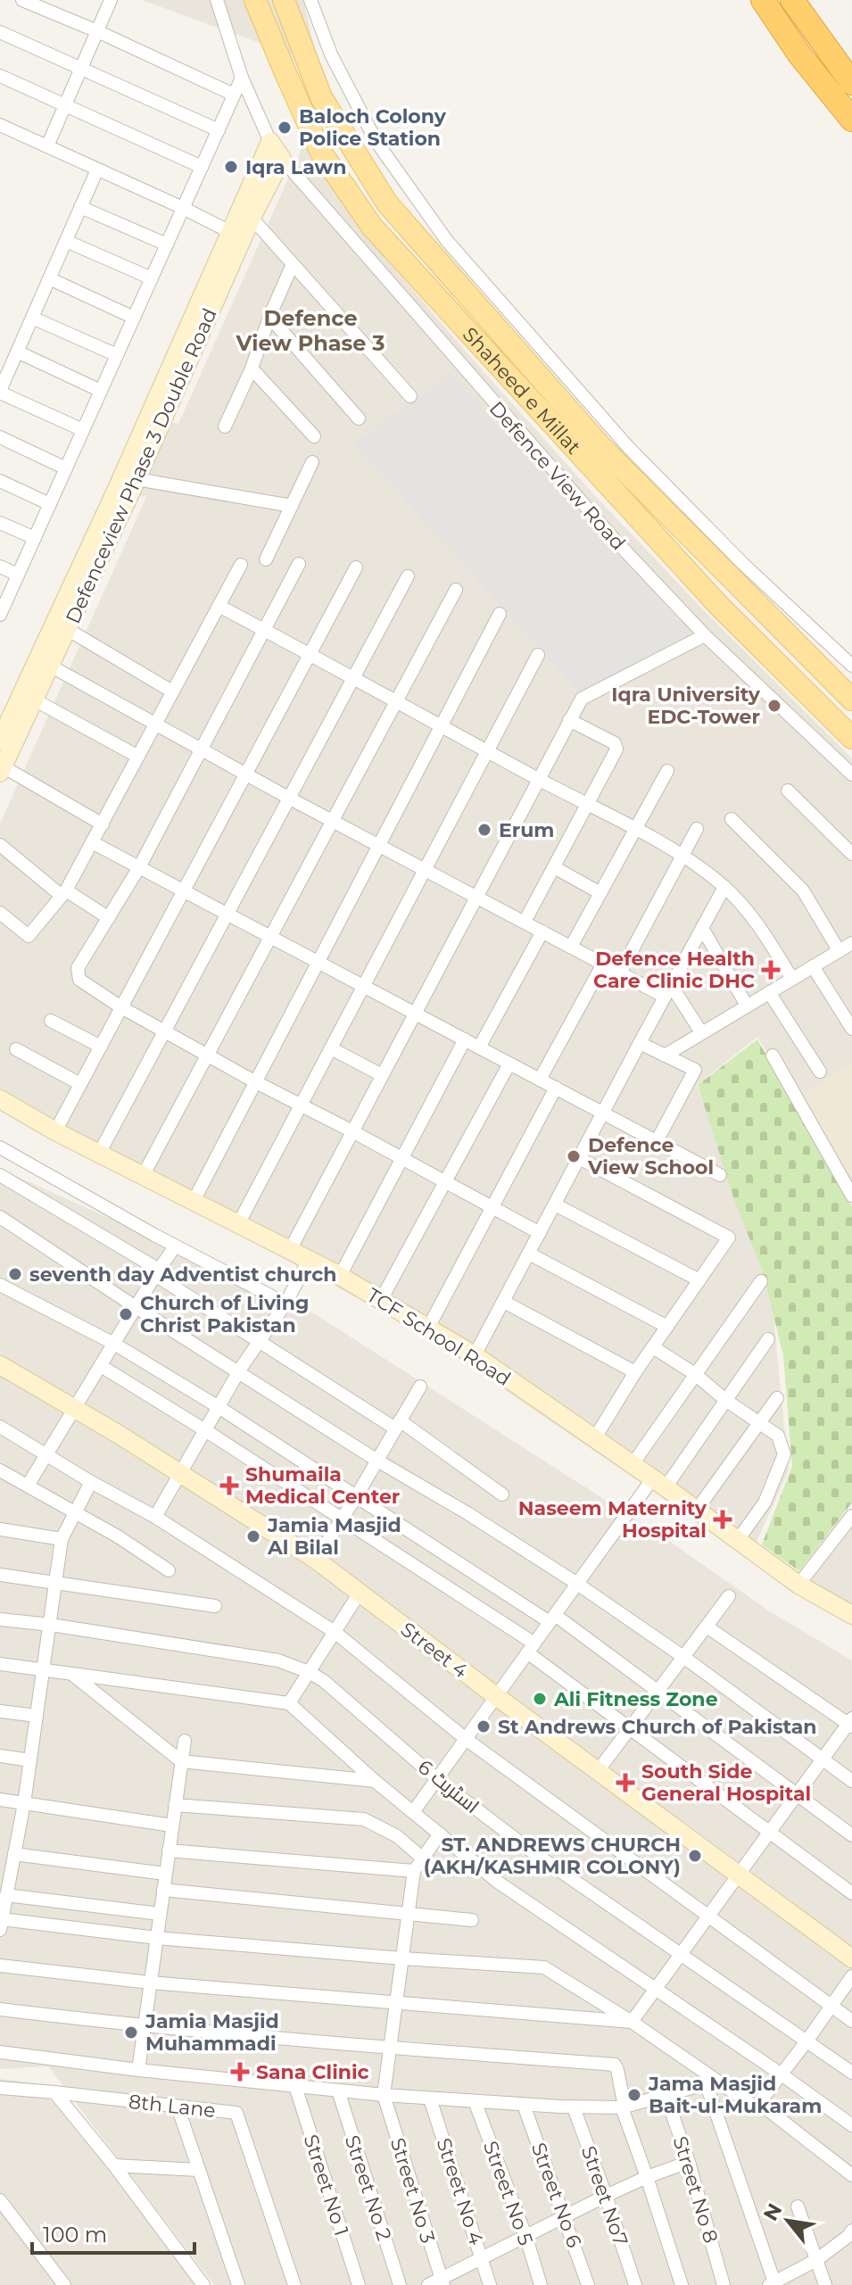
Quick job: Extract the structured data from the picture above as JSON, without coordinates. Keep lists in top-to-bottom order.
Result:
{
  "streets": {
    "main road": ["Shaheed e Millat"],
    "street": [
      "Defenceview Phase 3 Double Road",
      "Defence View Road",
      "TCF School Road",
      "Street 4",
      "اسٹریٹ 6",
      "8th Lane",
      "Street No 1",
      "Street No 2",
      "Street No 8",
      "Street No 3",
      "Street No 4",
      "Street No 5",
      "Street No 6",
      "Street No7"
    ]
  },
  "crossings": [
    ["Defenceview Phase 3 Double Road", "Defence View Road"]
  ],
  "districts": ["Defence View Phase 3"],
  "places": {
    "other": [
      "Baloch Colony Police Station",
      "Iqra Lawn",
      "Iqra University EDC-Tower",
      "Erum",
      "Defence View School",
      "seventh day Adventist church",
      "Church of Living Christ Pakistan",
      "Jamia Masjid Al Bilal",
      "Ali Fitness Zone",
      "St Andrews Church of Pakistan",
      "ST. ANDREWS CHURCH (AKH/KASHMIR COLONY)",
      "Jamia Masjid Muhammadi",
      "Jama Masjid Bait-ul-Mukaram"
    ],
    "health": [
      "Defence Health Care Clinic DHC",
      "Shumaila Medical Center",
      "Naseem Maternity Hospital",
      "South Side General Hospital",
      "Sana Clinic"
    ]
  },
  "scale_bar": "100 m",
  "north": "top left"
}
